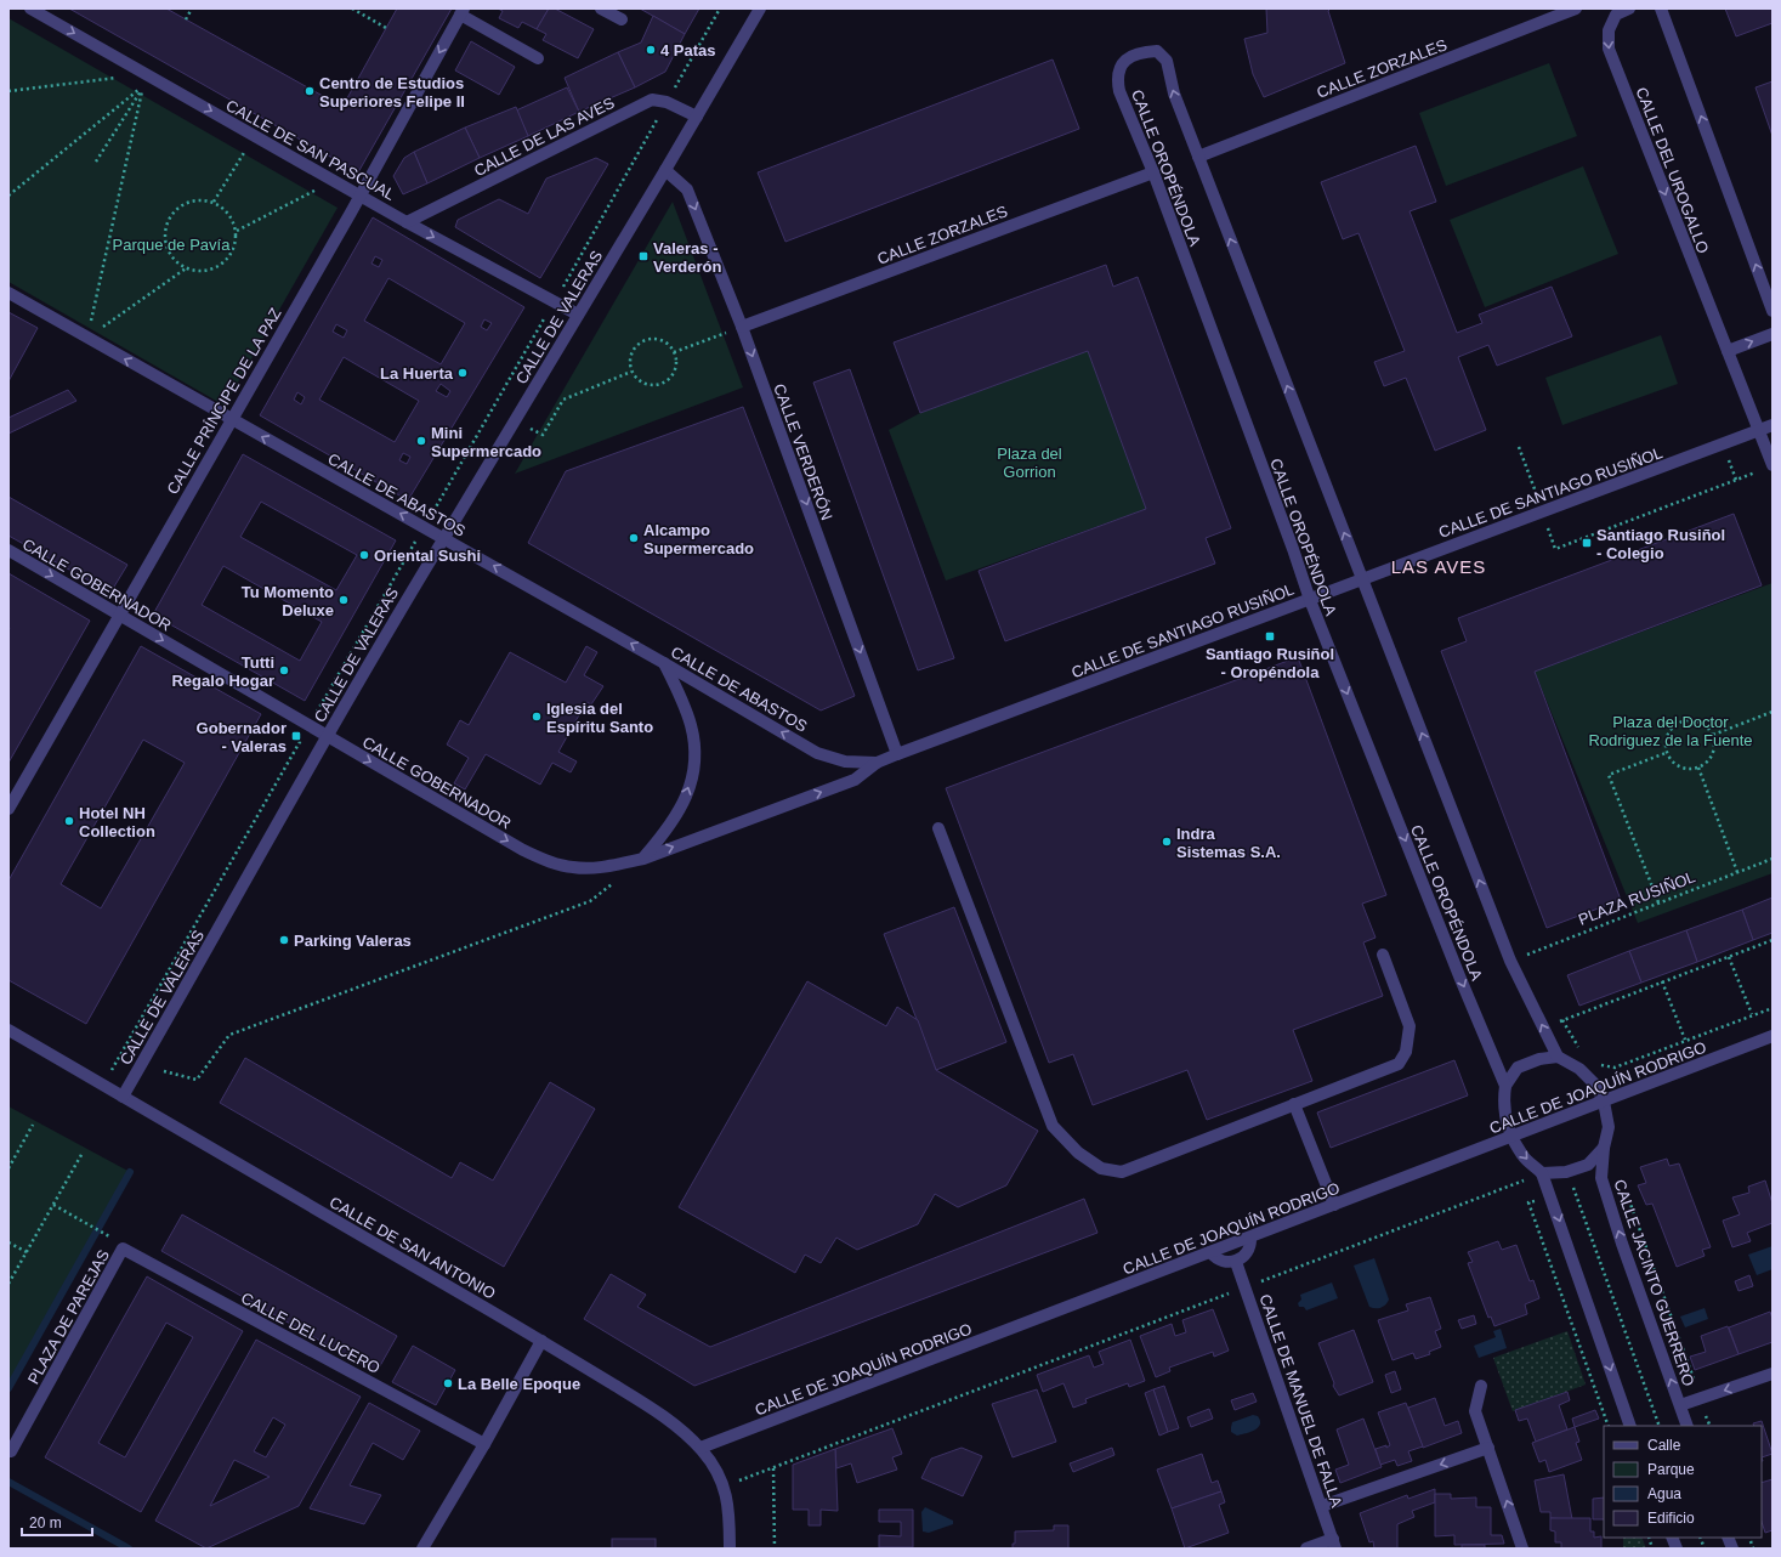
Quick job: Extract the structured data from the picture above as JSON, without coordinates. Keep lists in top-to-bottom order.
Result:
{
  "streets": {
    "street": [
      "CALLE ZORZALES",
      "CALLE DE LAS AVES",
      "CALLE DE SAN PASCUAL",
      "CALLE OROPÉNDOLA",
      "CALLE DEL UROGALLO",
      "CALLE DE VALERAS",
      "CALLE PRÍNCIPE DE LA PAZ",
      "CALLE VERDERÓN",
      "CALLE DE SANTIAGO RUSIÑOL",
      "CALLE DE ABASTOS",
      "CALLE GOBERNADOR",
      "CALLE DE JOAQUÍN RODRIGO",
      "CALLE DE SAN ANTONIO",
      "CALLE JACINTO GUERRERO",
      "PLAZA DE PAREJAS",
      "CALLE DEL LUCERO",
      "CALLE DE MANUEL DE FALLA"
    ],
    "path": ["PLAZA RUSIÑOL"]
  },
  "crossings": [
    ["CALLE ZORZALES", "CALLE OROPÉNDOLA"],
    ["CALLE ZORZALES", "CALLE VERDERÓN"],
    ["CALLE DE LAS AVES", "CALLE DE SAN PASCUAL"],
    ["CALLE DE SAN PASCUAL", "CALLE DE VALERAS"],
    ["CALLE DE SAN PASCUAL", "CALLE PRÍNCIPE DE LA PAZ"],
    ["CALLE OROPÉNDOLA", "CALLE DE SANTIAGO RUSIÑOL"],
    ["CALLE OROPÉNDOLA", "PLAZA RUSIÑOL"],
    ["CALLE OROPÉNDOLA", "CALLE DE JOAQUÍN RODRIGO"],
    ["CALLE DEL UROGALLO", "CALLE DE SANTIAGO RUSIÑOL"],
    ["CALLE DE VALERAS", "CALLE VERDERÓN"],
    ["CALLE DE VALERAS", "CALLE DE ABASTOS"],
    ["CALLE DE VALERAS", "CALLE GOBERNADOR"],
    ["CALLE DE VALERAS", "CALLE DE SAN ANTONIO"],
    ["CALLE PRÍNCIPE DE LA PAZ", "CALLE DE ABASTOS"],
    ["CALLE PRÍNCIPE DE LA PAZ", "CALLE GOBERNADOR"],
    ["CALLE VERDERÓN", "CALLE DE SANTIAGO RUSIÑOL"],
    ["CALLE DE SANTIAGO RUSIÑOL", "CALLE DE ABASTOS"],
    ["CALLE DE SANTIAGO RUSIÑOL", "CALLE GOBERNADOR"],
    ["CALLE DE ABASTOS", "CALLE GOBERNADOR"],
    ["CALLE DE JOAQUÍN RODRIGO", "CALLE DE SAN ANTONIO"],
    ["CALLE DE JOAQUÍN RODRIGO", "CALLE JACINTO GUERRERO"],
    ["PLAZA DE PAREJAS", "CALLE DEL LUCERO"]
  ],
  "one_way": [
    "CALLE DE SAN PASCUAL",
    "CALLE VERDERÓN",
    "CALLE DE ABASTOS",
    "CALLE GOBERNADOR"
  ],
  "districts": ["LAS AVES"],
  "parks": ["Parque de Pavía", "Plaza del Gorrion", "Plaza del Doctor Rodriguez de la Fuente"],
  "places": {
    "other": [
      "4 Patas",
      "Centro de Estudios Superiores Felipe II",
      "La Huerta",
      "Mini Supermercado",
      "Alcampo Supermercado",
      "Oriental Sushi",
      "Tu Momento Deluxe",
      "Tutti Regalo Hogar",
      "Iglesia del Espíritu Santo",
      "Hotel NH Collection",
      "Indra Sistemas S.A.",
      "Parking Valeras",
      "La Belle Epoque"
    ],
    "transit": [
      "Valeras - Verderón",
      "Santiago Rusiñol - Colegio",
      "Santiago Rusiñol - Oropéndola",
      "Gobernador - Valeras"
    ]
  },
  "legend": [
    "Calle",
    "Parque",
    "Agua",
    "Edificio"
  ],
  "scale_bar": "20 m"
}
